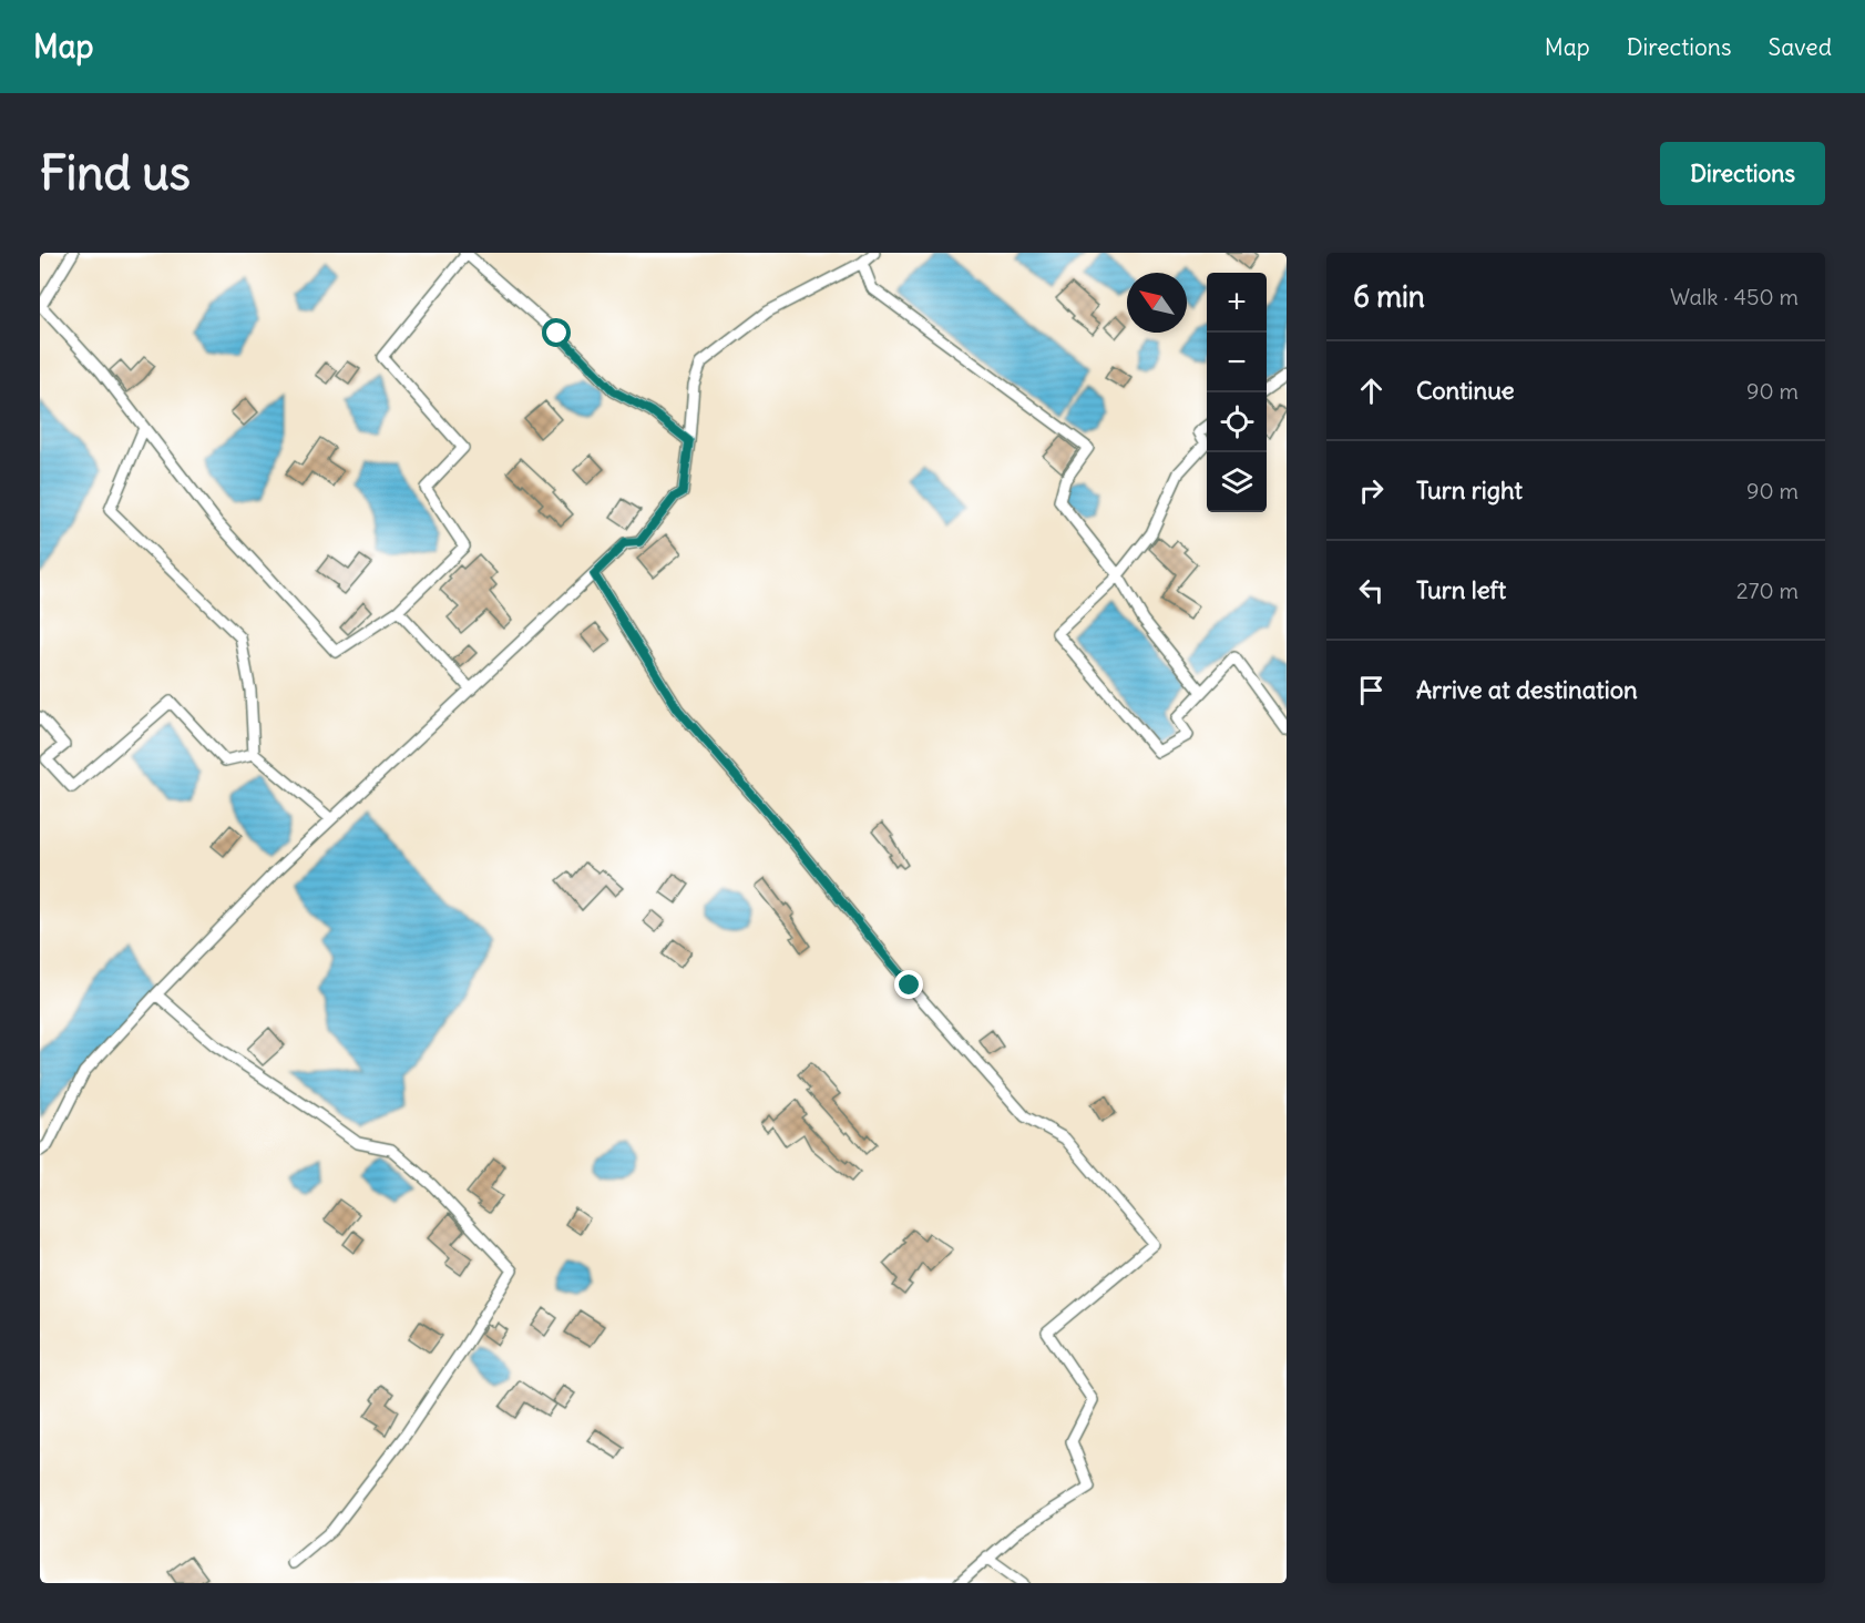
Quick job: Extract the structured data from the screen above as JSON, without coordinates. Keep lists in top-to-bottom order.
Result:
{
  "north": "top left",
  "page": {
    "header": "Map",
    "nav": ["Map", "Directions", "Saved"],
    "buttons": "Directions",
    "title": "Find us",
    "heading": ["6 min", "Walk · 450 m"],
    "map_buttons": ["+", "−"],
    "list": [
      ["Continue", "90 m"],
      ["Turn right", "90 m"],
      ["Turn left", "270 m"],
      "Arrive at destination"
    ]
  }
}
